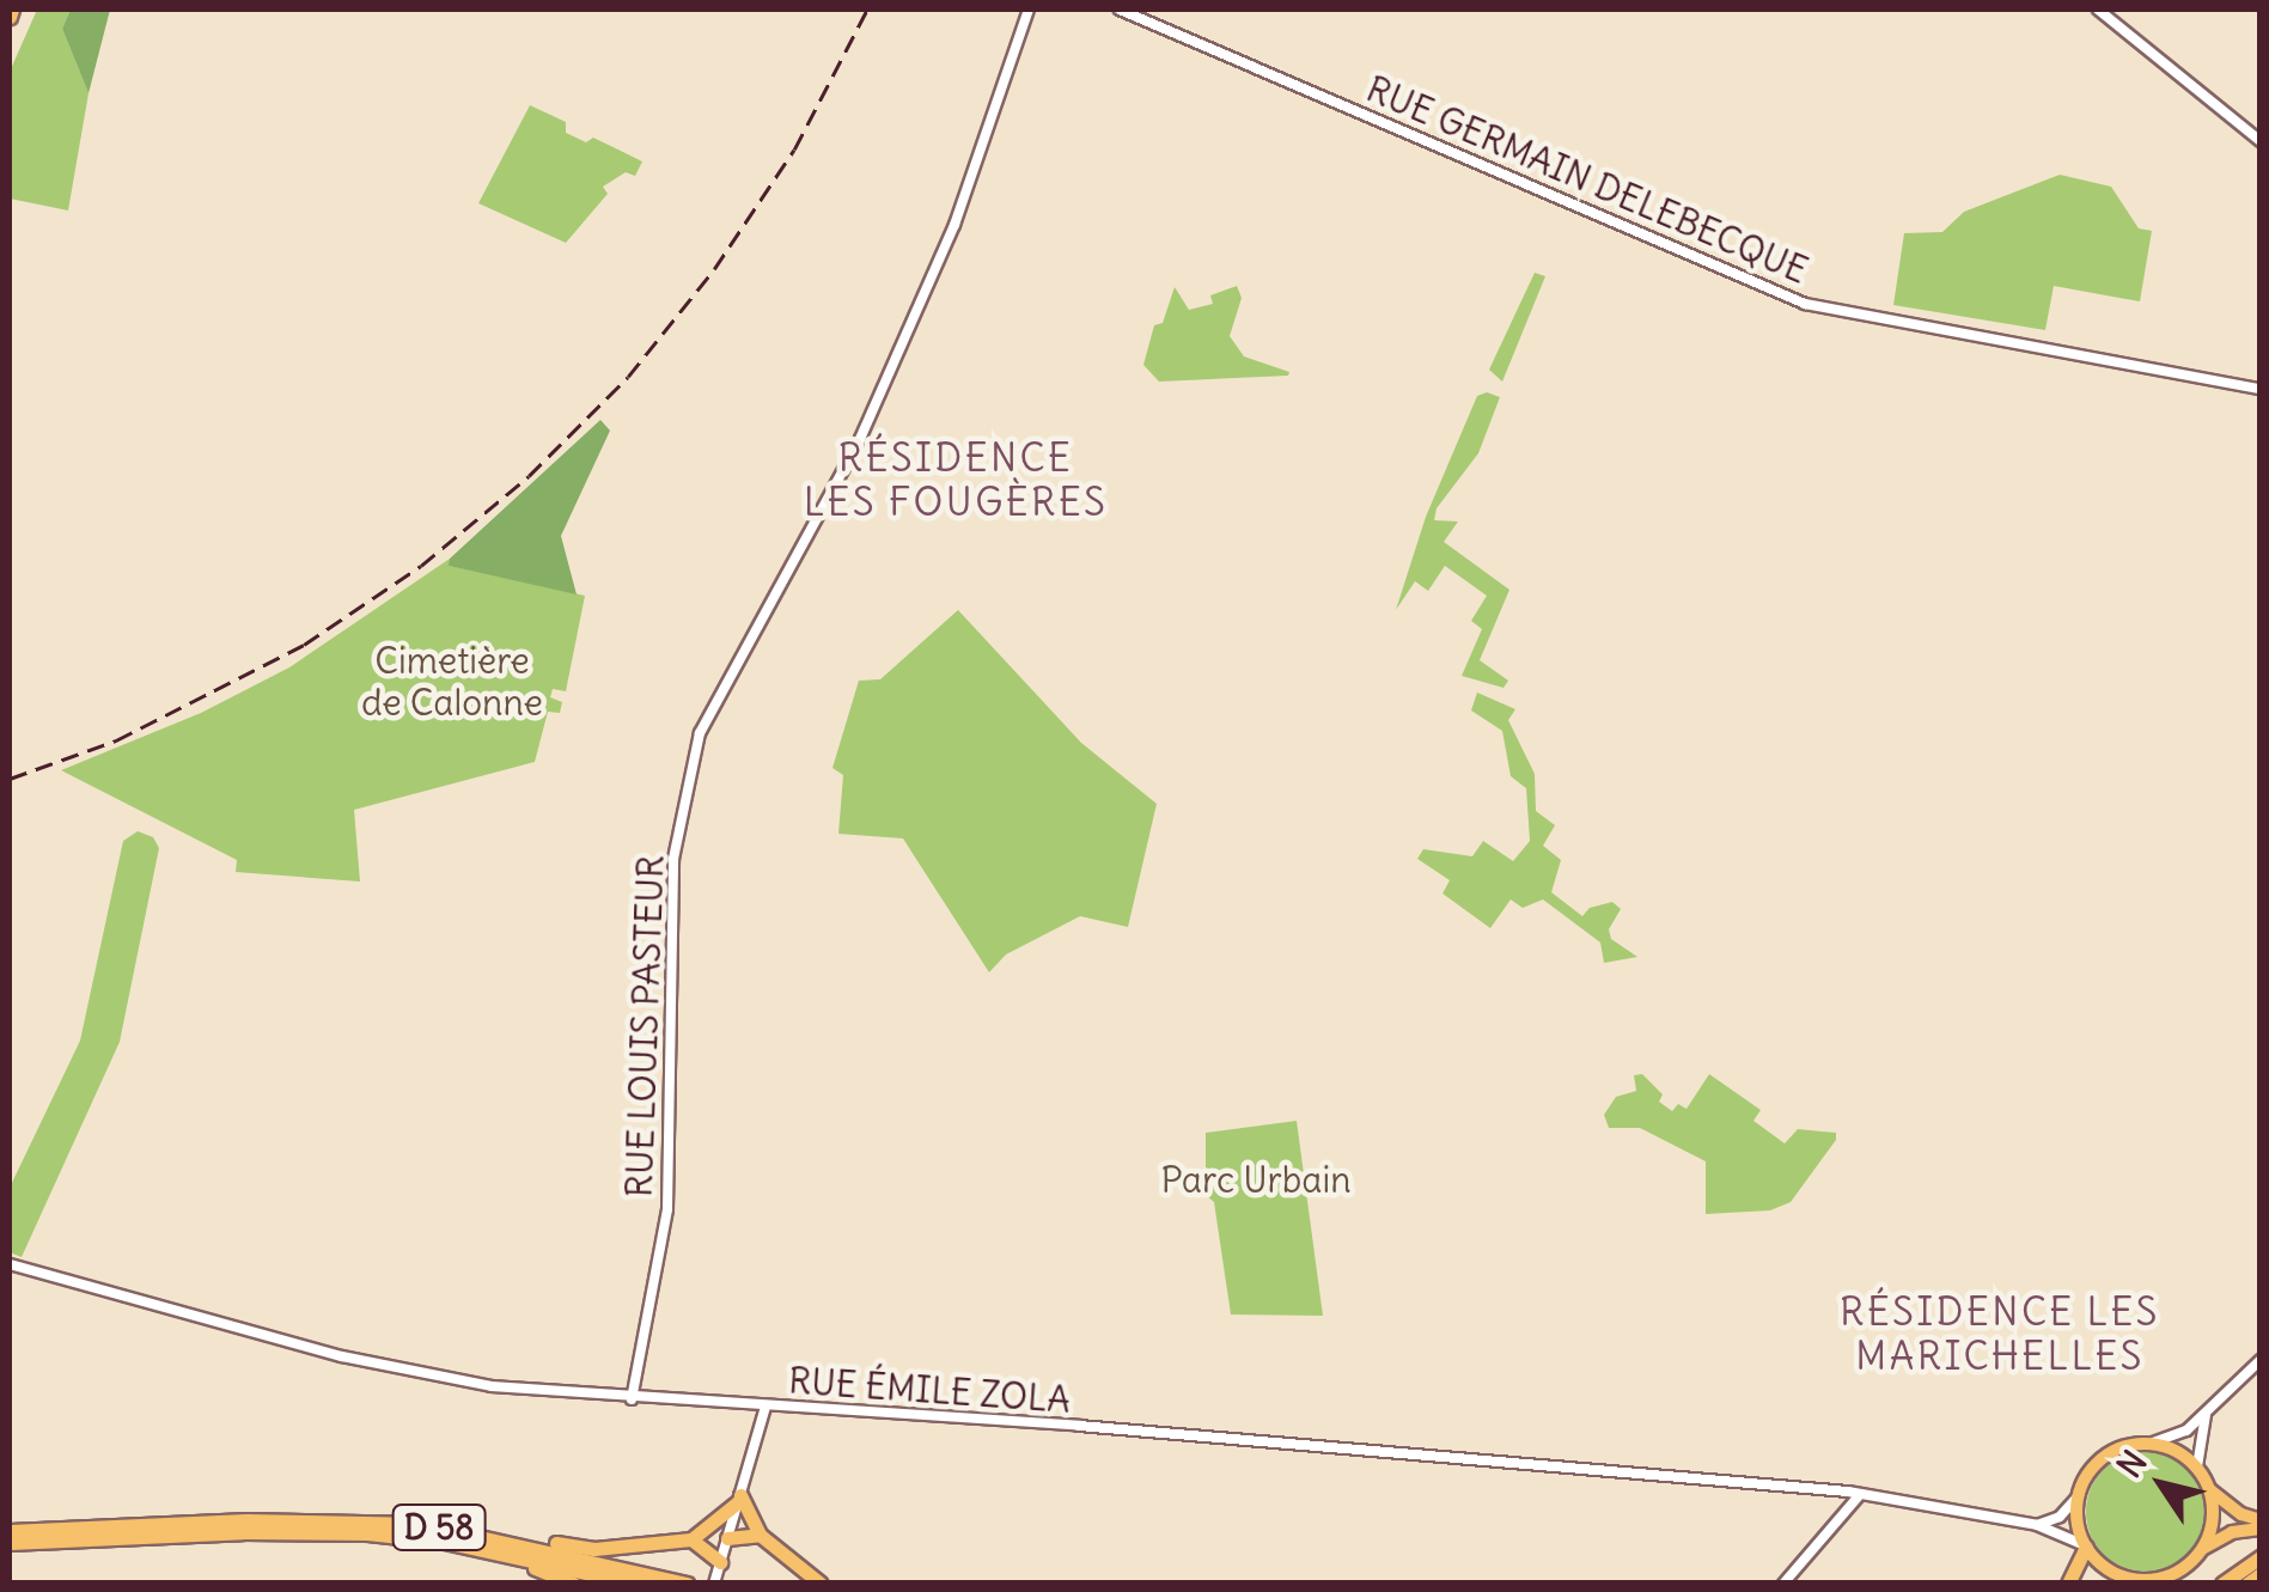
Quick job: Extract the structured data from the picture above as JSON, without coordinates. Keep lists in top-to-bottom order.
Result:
{
  "streets": {
    "highway": ["D 58"],
    "street": ["RUE GERMAIN DELEBECQUE", "RUE LOUIS PASTEUR", "RUE ÉMILE ZOLA"]
  },
  "crossings": [
    ["RUE LOUIS PASTEUR", "RUE ÉMILE ZOLA"]
  ],
  "districts": ["RÉSIDENCE LES FOUGÈRES", "RÉSIDENCE LES MARICHELLES"],
  "parks": ["Cimetière de Calonne", "Parc Urbain"],
  "north": "top left"
}
